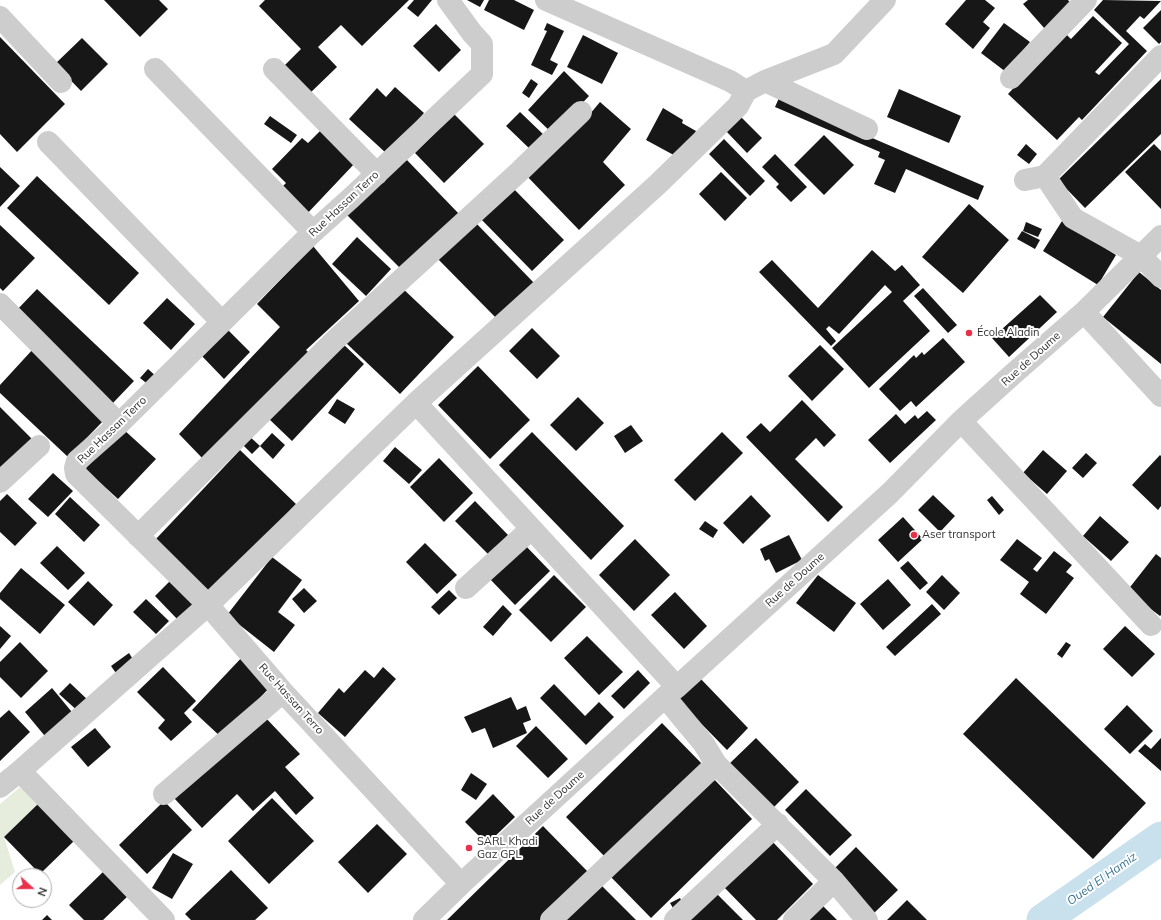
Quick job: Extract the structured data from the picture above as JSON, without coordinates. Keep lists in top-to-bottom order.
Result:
{
  "streets": {
    "street": ["Rue Hassan Terro", "Rue de Doume"]
  },
  "crossings": [
    ["Rue Hassan Terro", "Rue de Doume"]
  ],
  "water": ["Oued El Hamiz"],
  "places": ["École Aladin", "Aser transport", "SARL Khadi Gaz GPL"],
  "north": "right"
}
